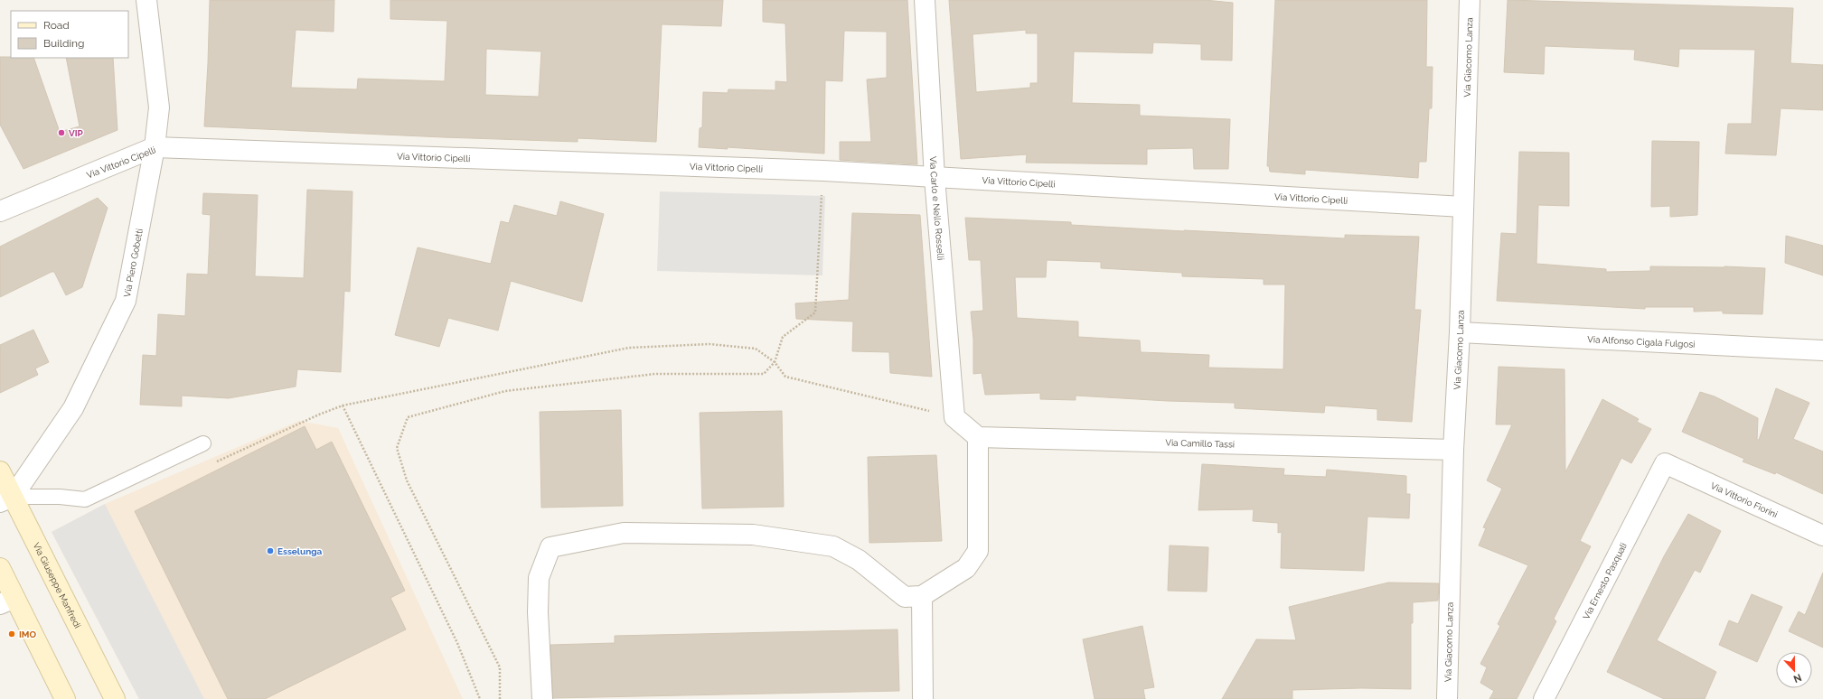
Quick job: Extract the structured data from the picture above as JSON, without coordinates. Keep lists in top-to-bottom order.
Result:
{
  "streets": {
    "main road": ["Via Giuseppe Manfredi"],
    "street": [
      "Via Giacomo Lanza",
      "Via Vittorio Cipelli",
      "Via Carlo e Nello Rosselli",
      "Via Piero Gobetti",
      "Via Alfonso Cigala Fulgosi",
      "Via Camillo Tassi",
      "Via Vittorio Fiorini",
      "Via Ernesto Pasquali"
    ]
  },
  "crossings": [
    ["Via Giacomo Lanza", "Via Vittorio Cipelli"],
    ["Via Giacomo Lanza", "Via Alfonso Cigala Fulgosi"],
    ["Via Giacomo Lanza", "Via Camillo Tassi"],
    ["Via Vittorio Cipelli", "Via Carlo e Nello Rosselli"],
    ["Via Vittorio Cipelli", "Via Piero Gobetti"],
    ["Via Piero Gobetti", "Via Giuseppe Manfredi"],
    ["Via Vittorio Fiorini", "Via Ernesto Pasquali"]
  ],
  "places": ["VIP", "Esselunga", "IMO"],
  "legend": ["Road", "Building"],
  "north": "bottom"
}
